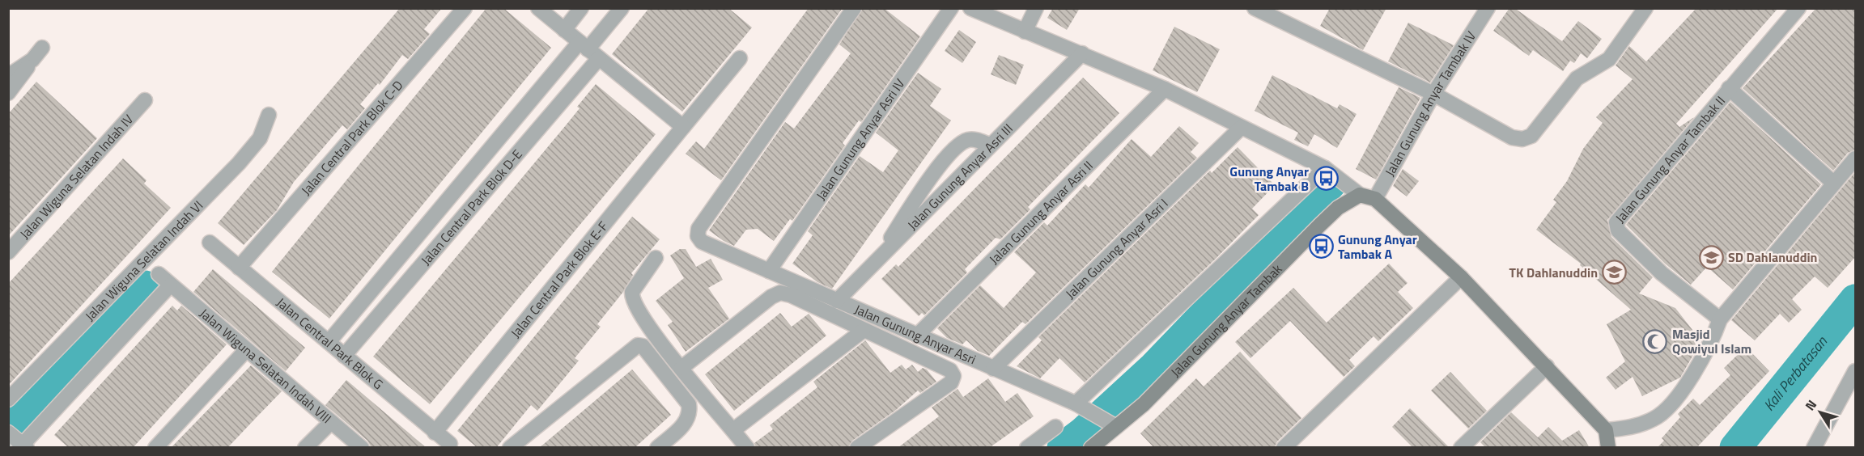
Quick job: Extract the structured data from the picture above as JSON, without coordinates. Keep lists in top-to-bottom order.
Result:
{
  "streets": {
    "street": [
      "Jalan Gunung Anyar Tambak IV",
      "Jalan Central Park Blok C-D",
      "Jalan Gunung Anyar Asri IV",
      "Jalan Gunung Anyar Tambak II",
      "Jalan Wiguna Selatan Indah IV",
      "Jalan Gunung Anyar Asri III",
      "Jalan Central Park Blok D-E",
      "Jalan Gunung Anyar Asri II",
      "Jalan Gunung Anyar Asri I",
      "Jalan Wiguna Selatan Indah VI",
      "Jalan Central Park Blok E-F",
      "Jalan Gunung Anyar Tambak",
      "Jalan Gunung Anyar Asri",
      "Jalan Central Park Blok G",
      "Jalan Wiguna Selatan Indah VIII"
    ]
  },
  "crossings": [
    ["Jalan Central Park Blok C-D", "Jalan Central Park Blok G"],
    ["Jalan Gunung Anyar Asri IV", "Jalan Gunung Anyar Asri"],
    ["Jalan Gunung Anyar Asri III", "Jalan Gunung Anyar Asri"],
    ["Jalan Central Park Blok D-E", "Jalan Central Park Blok G"],
    ["Jalan Gunung Anyar Asri II", "Jalan Gunung Anyar Asri"],
    ["Jalan Gunung Anyar Asri I", "Jalan Gunung Anyar Asri"],
    ["Jalan Central Park Blok E-F", "Jalan Central Park Blok G"],
    ["Jalan Gunung Anyar Tambak", "Jalan Gunung Anyar Asri"]
  ],
  "water": ["Kali Perbatasan"],
  "places": {
    "bus stop": ["Gunung Anyar Tambak B", "Gunung Anyar Tambak A"],
    "school or university": ["SD Dahlanuddin", "TK Dahlanuddin"],
    "mosque": ["Masjid Qowiyul Islam"]
  },
  "north": "top left"
}
